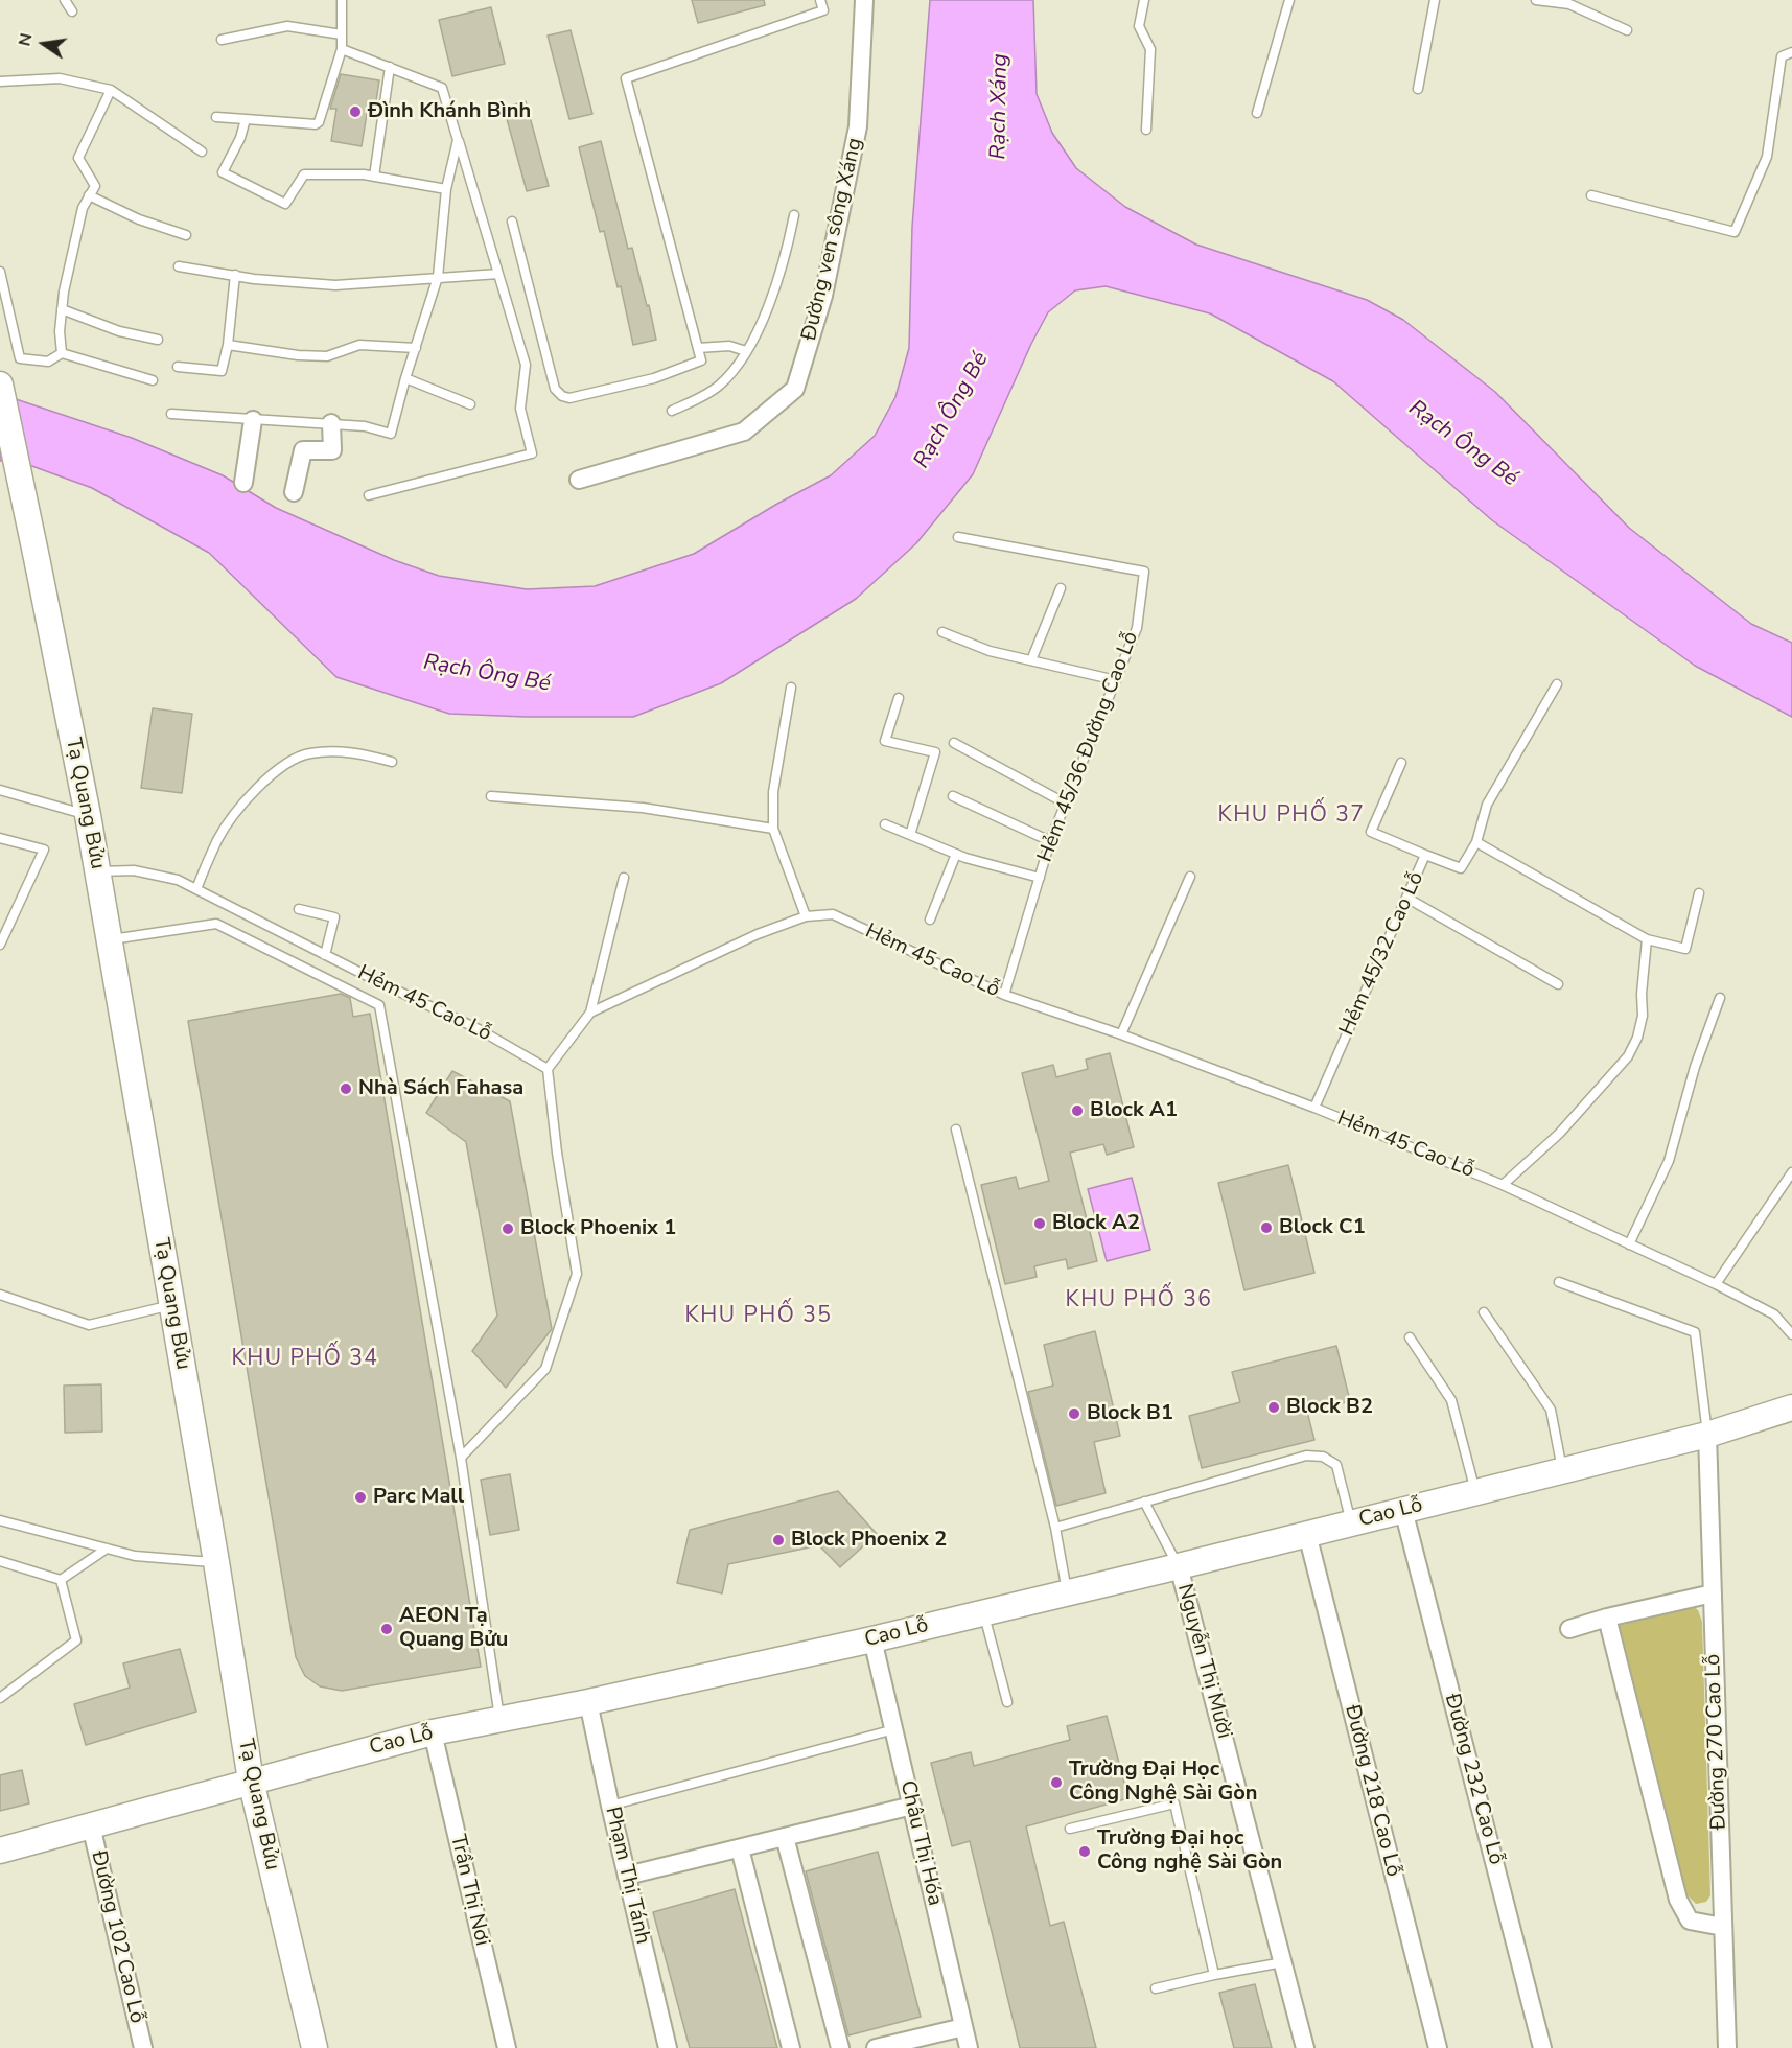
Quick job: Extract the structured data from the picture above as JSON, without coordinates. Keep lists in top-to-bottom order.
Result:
{
  "streets": {
    "street": [
      "Đường ven sông Xáng",
      "Tạ Quang Bửu",
      "Cao Lỗ",
      "Nguyễn Thị Mười",
      "Đường 270 Cao Lỗ",
      "Đường 232 Cao Lỗ",
      "Đường 218 Cao Lỗ",
      "Châu Thị Hóa",
      "Phạm Thị Tánh",
      "Trần Thị Nơi",
      "Đường 102 Cao Lỗ"
    ],
    "lane": ["Hẻm 45/36 Đường Cao Lỗ", "Hẻm 45/32 Cao Lỗ", "Hẻm 45 Cao Lỗ"]
  },
  "crossings": [
    ["Hẻm 45/36 Đường Cao Lỗ", "Hẻm 45 Cao Lỗ"],
    ["Tạ Quang Bửu", "Hẻm 45 Cao Lỗ"],
    ["Tạ Quang Bửu", "Cao Lỗ"],
    ["Hẻm 45/32 Cao Lỗ", "Hẻm 45 Cao Lỗ"],
    ["Cao Lỗ", "Nguyễn Thị Mười"],
    ["Cao Lỗ", "Đường 270 Cao Lỗ"],
    ["Cao Lỗ", "Đường 232 Cao Lỗ"],
    ["Cao Lỗ", "Đường 218 Cao Lỗ"],
    ["Cao Lỗ", "Châu Thị Hóa"],
    ["Cao Lỗ", "Phạm Thị Tánh"],
    ["Cao Lỗ", "Trần Thị Nơi"],
    ["Cao Lỗ", "Đường 102 Cao Lỗ"]
  ],
  "districts": [
    "KHU PHỐ 37",
    "KHU PHỐ 36",
    "KHU PHỐ 35",
    "KHU PHỐ 34"
  ],
  "water": ["Rạch Xáng", "Rạch Ông Bé"],
  "places": [
    "Đình Khánh Bình",
    "Nhà Sách Fahasa",
    "Block A1",
    "Block A2",
    "Block C1",
    "Block Phoenix 1",
    "Block B2",
    "Block B1",
    "Parc Mall",
    "Block Phoenix 2",
    "AEON Tạ Quang Bửu",
    "Trường Đại Học Công Nghệ Sài Gòn",
    "Trường Đại học Công nghệ Sài Gòn"
  ],
  "north": "left"
}
